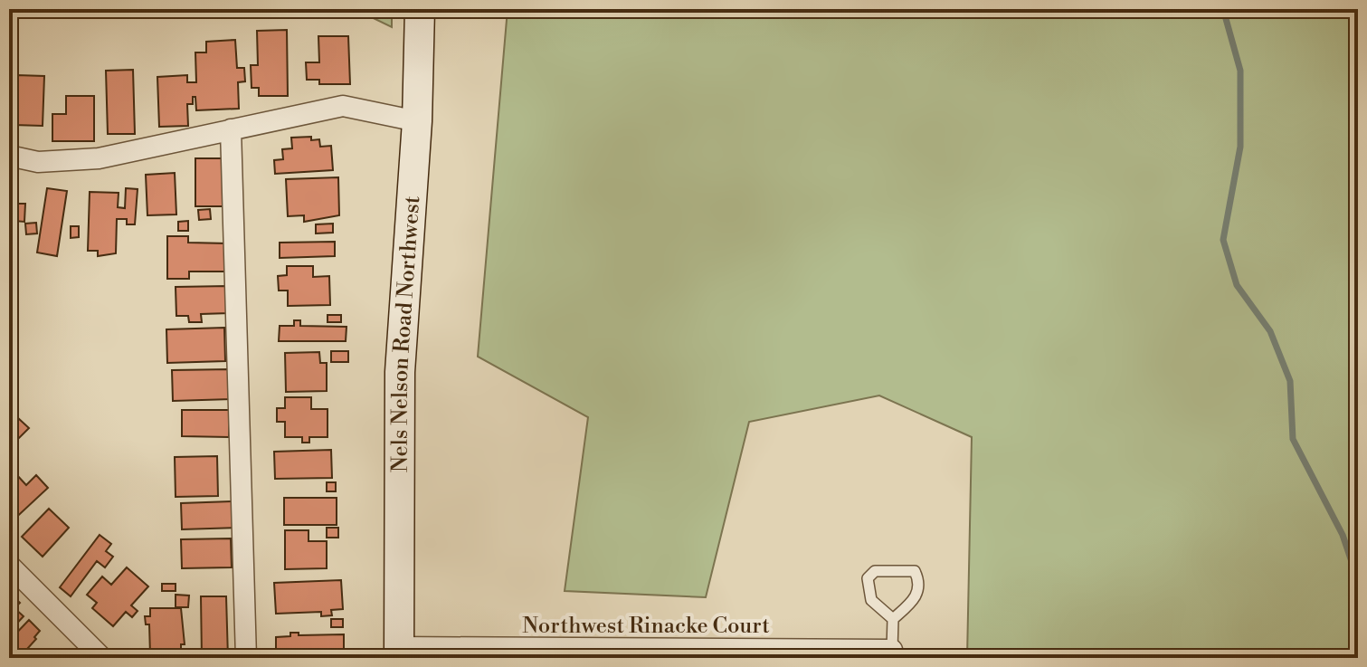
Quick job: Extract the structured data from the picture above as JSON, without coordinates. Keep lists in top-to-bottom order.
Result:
{
  "streets": {
    "street": ["Nels Nelson Road Northwest", "Northwest Rinacke Court"]
  },
  "crossings": [
    ["Nels Nelson Road Northwest", "Northwest Rinacke Court"]
  ]
}
